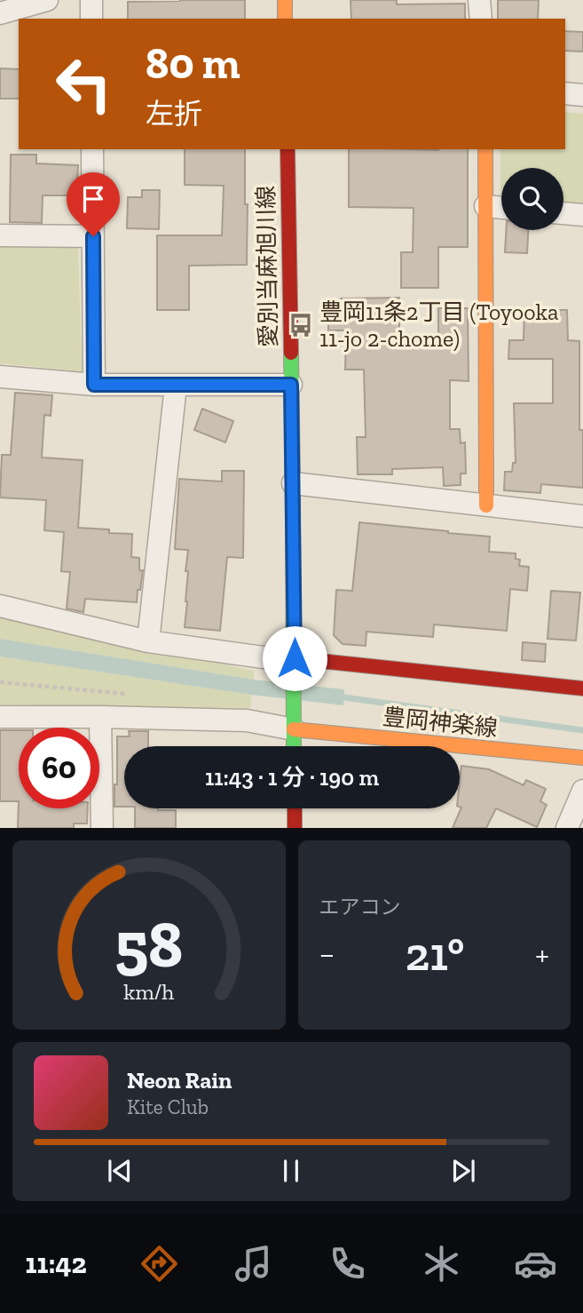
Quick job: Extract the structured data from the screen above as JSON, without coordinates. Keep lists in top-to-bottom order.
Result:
{
  "streets": {
    "street": ["愛別当麻旭川線", "豊岡神楽線"]
  },
  "crossings": [
    ["愛別当麻旭川線", "豊岡神楽線"]
  ],
  "places": {
    "bus stop": ["豊岡11条2丁目 (Toyooka 11-jo 2-chome)"]
  },
  "page": {
    "turn": ["80 m", "左折"],
    "limit": "60",
    "trip": "11:43 · 1 分 · 190 m",
    "tile": "エアコン",
    "heat": ["−", "21°", "+"],
    "song": ["Neon Rain", "Kite Club"],
    "tabs": "11:42",
    "gauge": ["58", "km/h"]
  }
}
